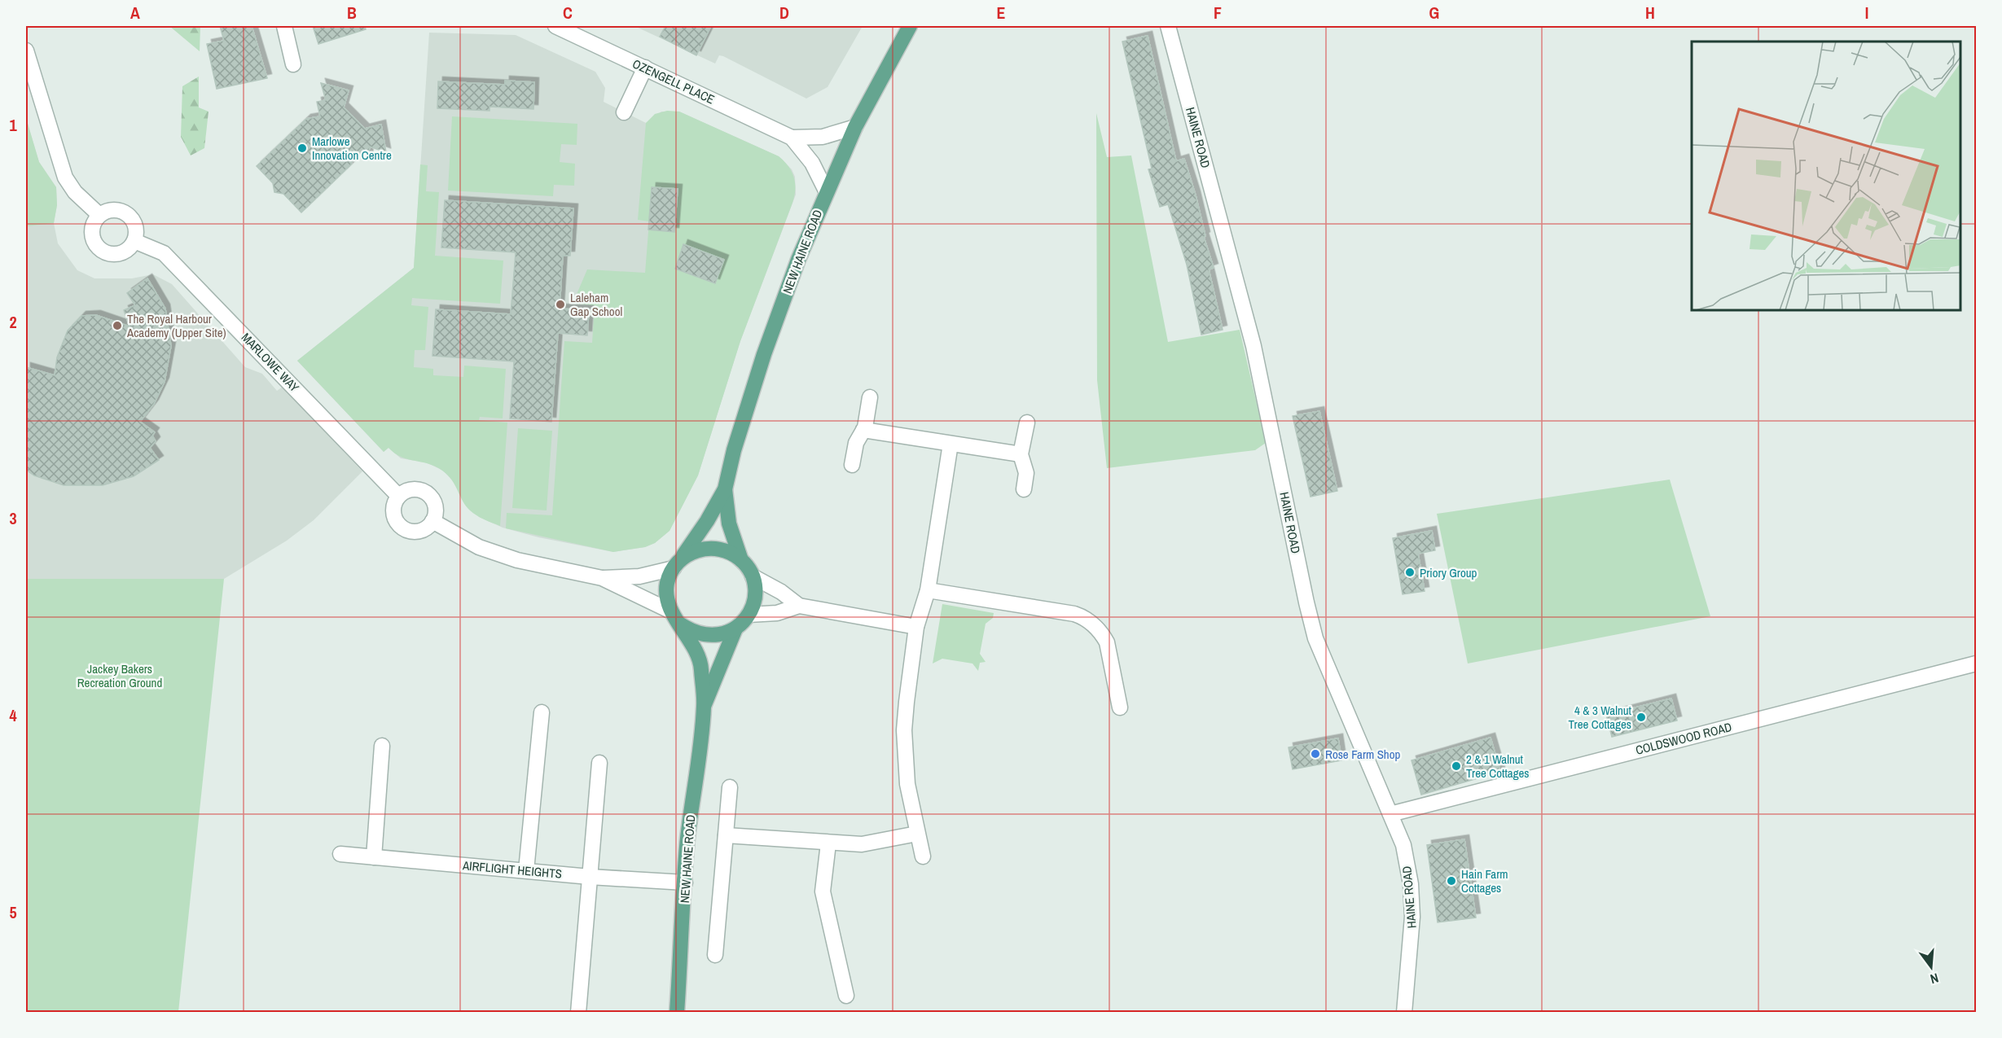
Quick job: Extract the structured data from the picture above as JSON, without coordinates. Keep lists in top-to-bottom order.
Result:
{
  "streets": {
    "main road": ["NEW HAINE ROAD"],
    "street": [
      "OZENGELL PLACE",
      "HAINE ROAD",
      "MARLOWE WAY",
      "COLDSWOOD ROAD",
      "AIRFLIGHT HEIGHTS"
    ]
  },
  "crossings": [
    ["OZENGELL PLACE", "NEW HAINE ROAD"],
    ["HAINE ROAD", "COLDSWOOD ROAD"],
    ["NEW HAINE ROAD", "AIRFLIGHT HEIGHTS"]
  ],
  "parks": ["Jackey Bakers Recreation Ground"],
  "places": [
    "Marlowe Innovation Centre",
    "Laleham Gap School",
    "The Royal Harbour Academy (Upper Site)",
    "Priory Group",
    "4 & 3 Walnut Tree Cottages",
    "Rose Farm Shop",
    "2 & 1 Walnut Tree Cottages",
    "Hain Farm Cottages"
  ],
  "north": "bottom",
  "grid": {
    "columns": [
      "A",
      "B",
      "C",
      "D",
      "E",
      "F",
      "G",
      "H",
      "I"
    ],
    "rows": [
      "1",
      "2",
      "3",
      "4",
      "5"
    ]
  }
}
